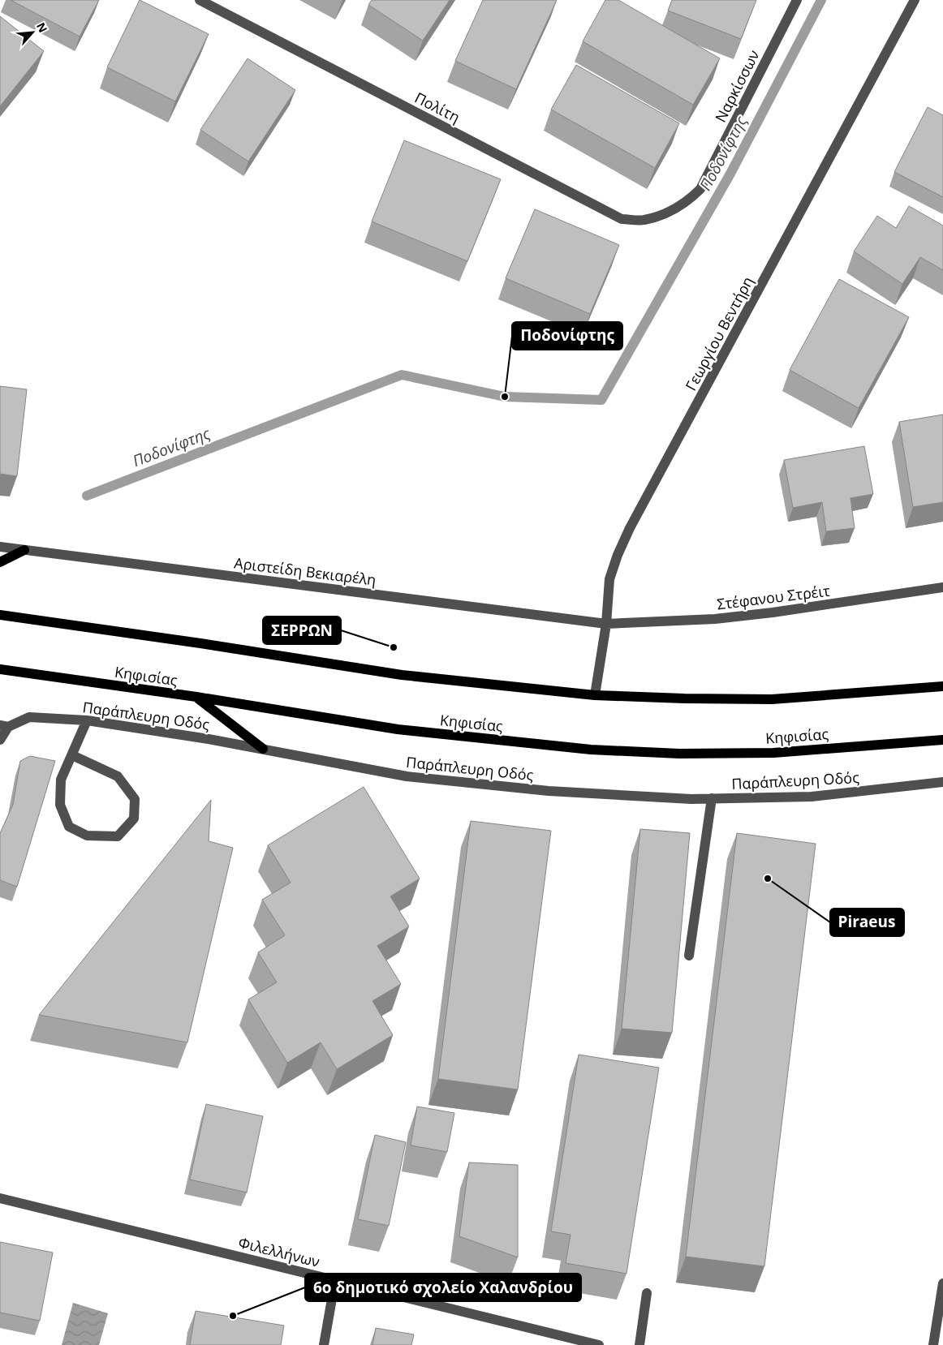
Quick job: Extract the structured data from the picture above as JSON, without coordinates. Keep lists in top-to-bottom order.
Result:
{
  "streets": {
    "main road": ["Κηφισίας"],
    "street": [
      "Ναρκίσσων",
      "Πολίτη",
      "Γεωργίου Βεντήρη",
      "Αριστείδη Βεκιαρέλη",
      "Στέφανου Στρέιτ",
      "Παράπλευρη Οδός",
      "Φιλελλήνων"
    ]
  },
  "crossings": [
    ["Ναρκίσσων", "Πολίτη"],
    ["Γεωργίου Βεντήρη", "Αριστείδη Βεκιαρέλη"],
    ["Γεωργίου Βεντήρη", "Στέφανου Στρέιτ"],
    ["Αριστείδη Βεκιαρέλη", "Στέφανου Στρέιτ"]
  ],
  "water": ["Ποδονίφτης"],
  "places": [
    "Ποδονίφτης",
    "ΣΕΡΡΩΝ",
    "Piraeus",
    "6ο δημοτικό σχολείο Χαλανδρίου"
  ],
  "north": "top right"
}
